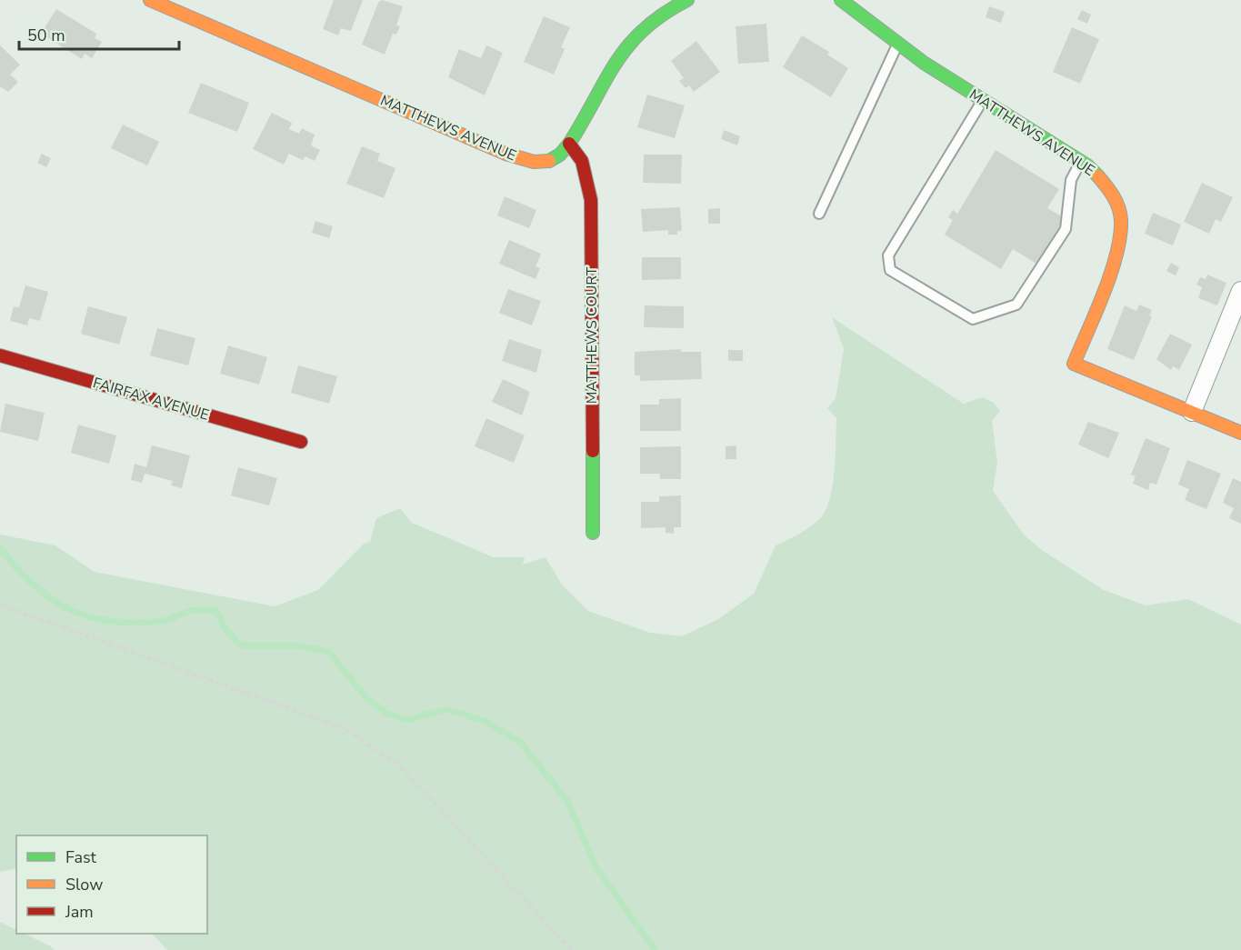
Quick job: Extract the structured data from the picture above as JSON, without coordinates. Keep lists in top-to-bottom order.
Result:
{
  "streets": {
    "street": ["MATTHEWS AVENUE", "MATTHEWS COURT", "FAIRFAX AVENUE"]
  },
  "crossings": [
    ["MATTHEWS AVENUE", "MATTHEWS COURT"]
  ],
  "legend": ["Fast", "Slow", "Jam"],
  "scale_bar": "50 m"
}
